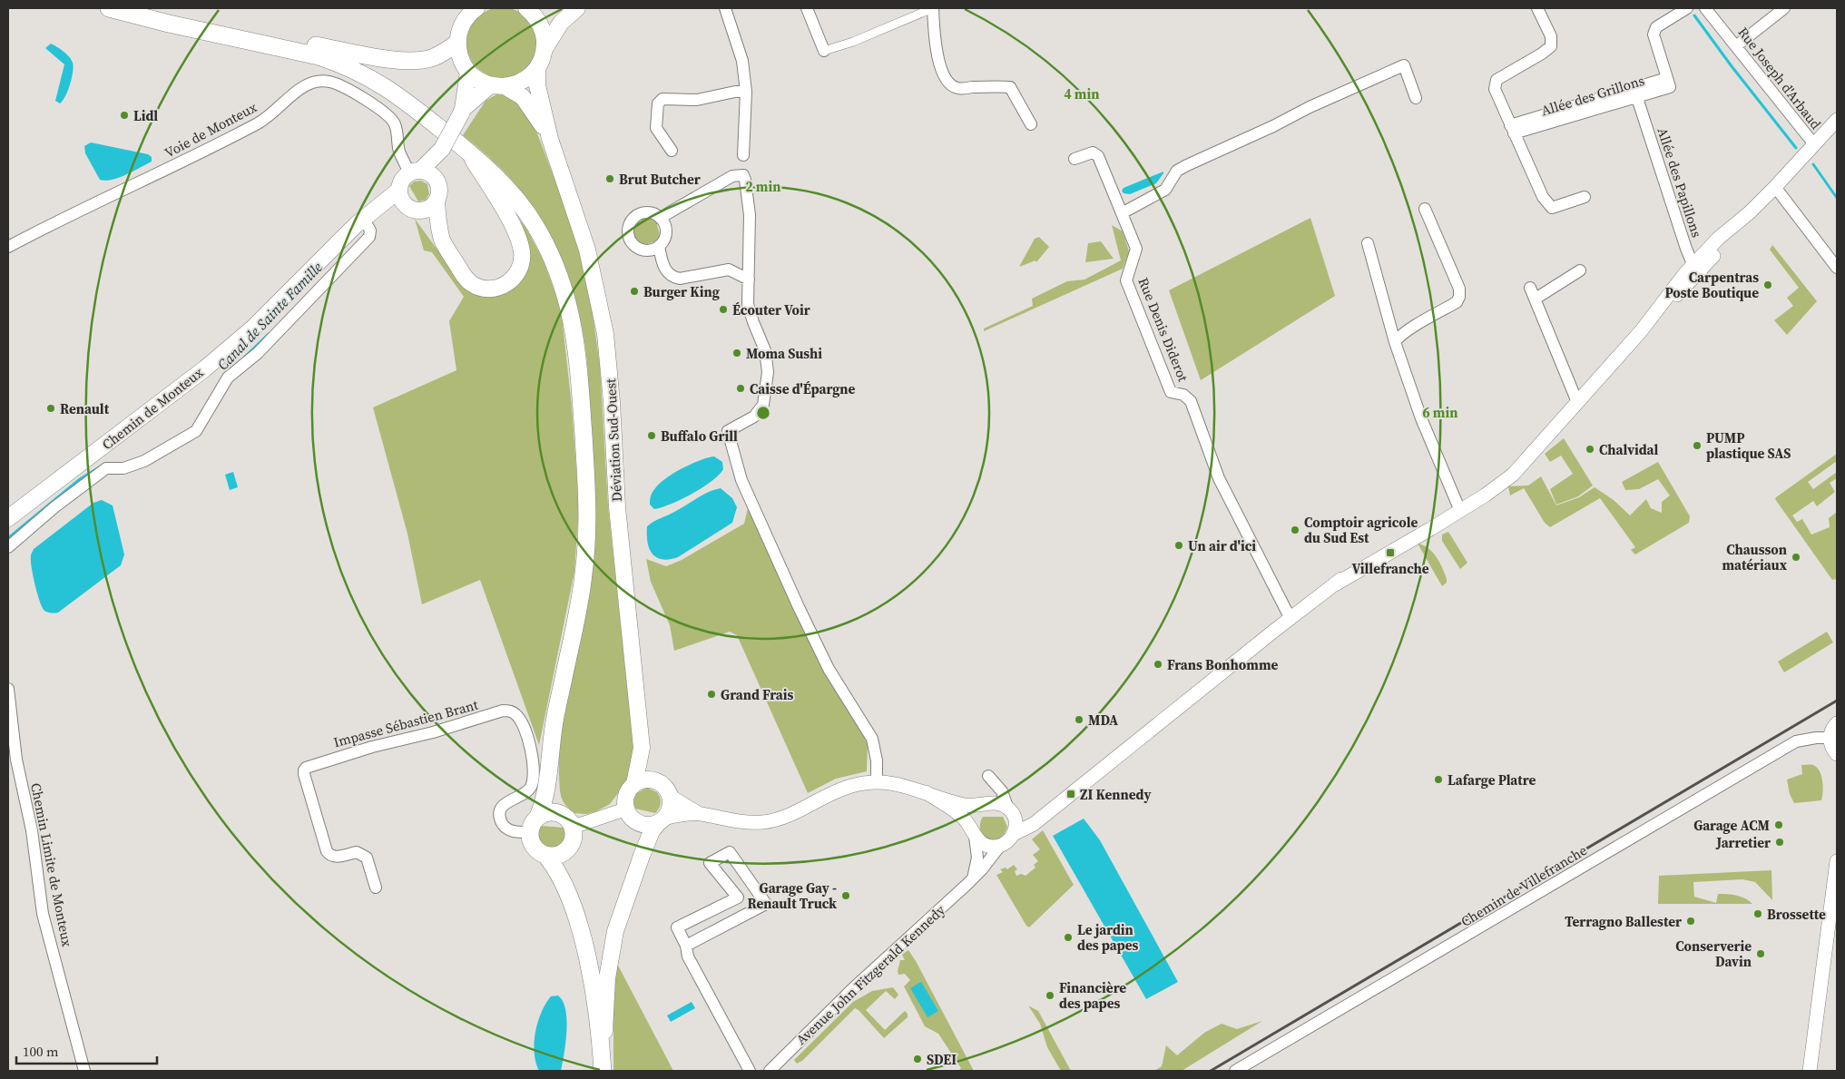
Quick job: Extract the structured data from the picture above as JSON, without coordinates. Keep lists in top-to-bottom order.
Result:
{
  "streets": {
    "main road": ["Chemin de Monteux", "Déviation Sud-Ouest"],
    "street": [
      "Rue Joseph d'Arbaud",
      "Allée des Grillons",
      "Voie de Monteux",
      "Allée des Papillons",
      "Rue Denis Diderot",
      "Impasse Sébastien Brant",
      "Chemin Limite de Monteux",
      "Chemin de Villefranche",
      "Avenue John Fitzgerald Kennedy"
    ]
  },
  "crossings": [
    ["Allée des Grillons", "Allée des Papillons"],
    ["Voie de Monteux", "Chemin de Monteux"]
  ],
  "water": ["Canal de Sainte Famille"],
  "places": {
    "other": [
      "Lidl",
      "Brut Butcher",
      "Carpentras Poste Boutique",
      "Burger King",
      "Écouter Voir",
      "Moma Sushi",
      "Caisse d'Épargne",
      "Renault",
      "Buffalo Grill",
      "PUMP plastique SAS",
      "Chalvidal",
      "Comptoir agricole du Sud Est",
      "Un air d'ici",
      "Chausson matériaux",
      "Frans Bonhomme",
      "Grand Frais",
      "MDA",
      "Lafarge Platre",
      "Garage ACM",
      "Jarretier",
      "Garage Gay - Renault Truck",
      "Brossette",
      "Terragno Ballester",
      "Le jardin des papes",
      "Conserverie Davin",
      "Financière des papes",
      "SDEI"
    ],
    "transit": ["Villefranche", "ZI Kennedy"]
  },
  "scale_bar": "100 m",
  "rings": ["4 min", "2 min", "6 min"]
}
